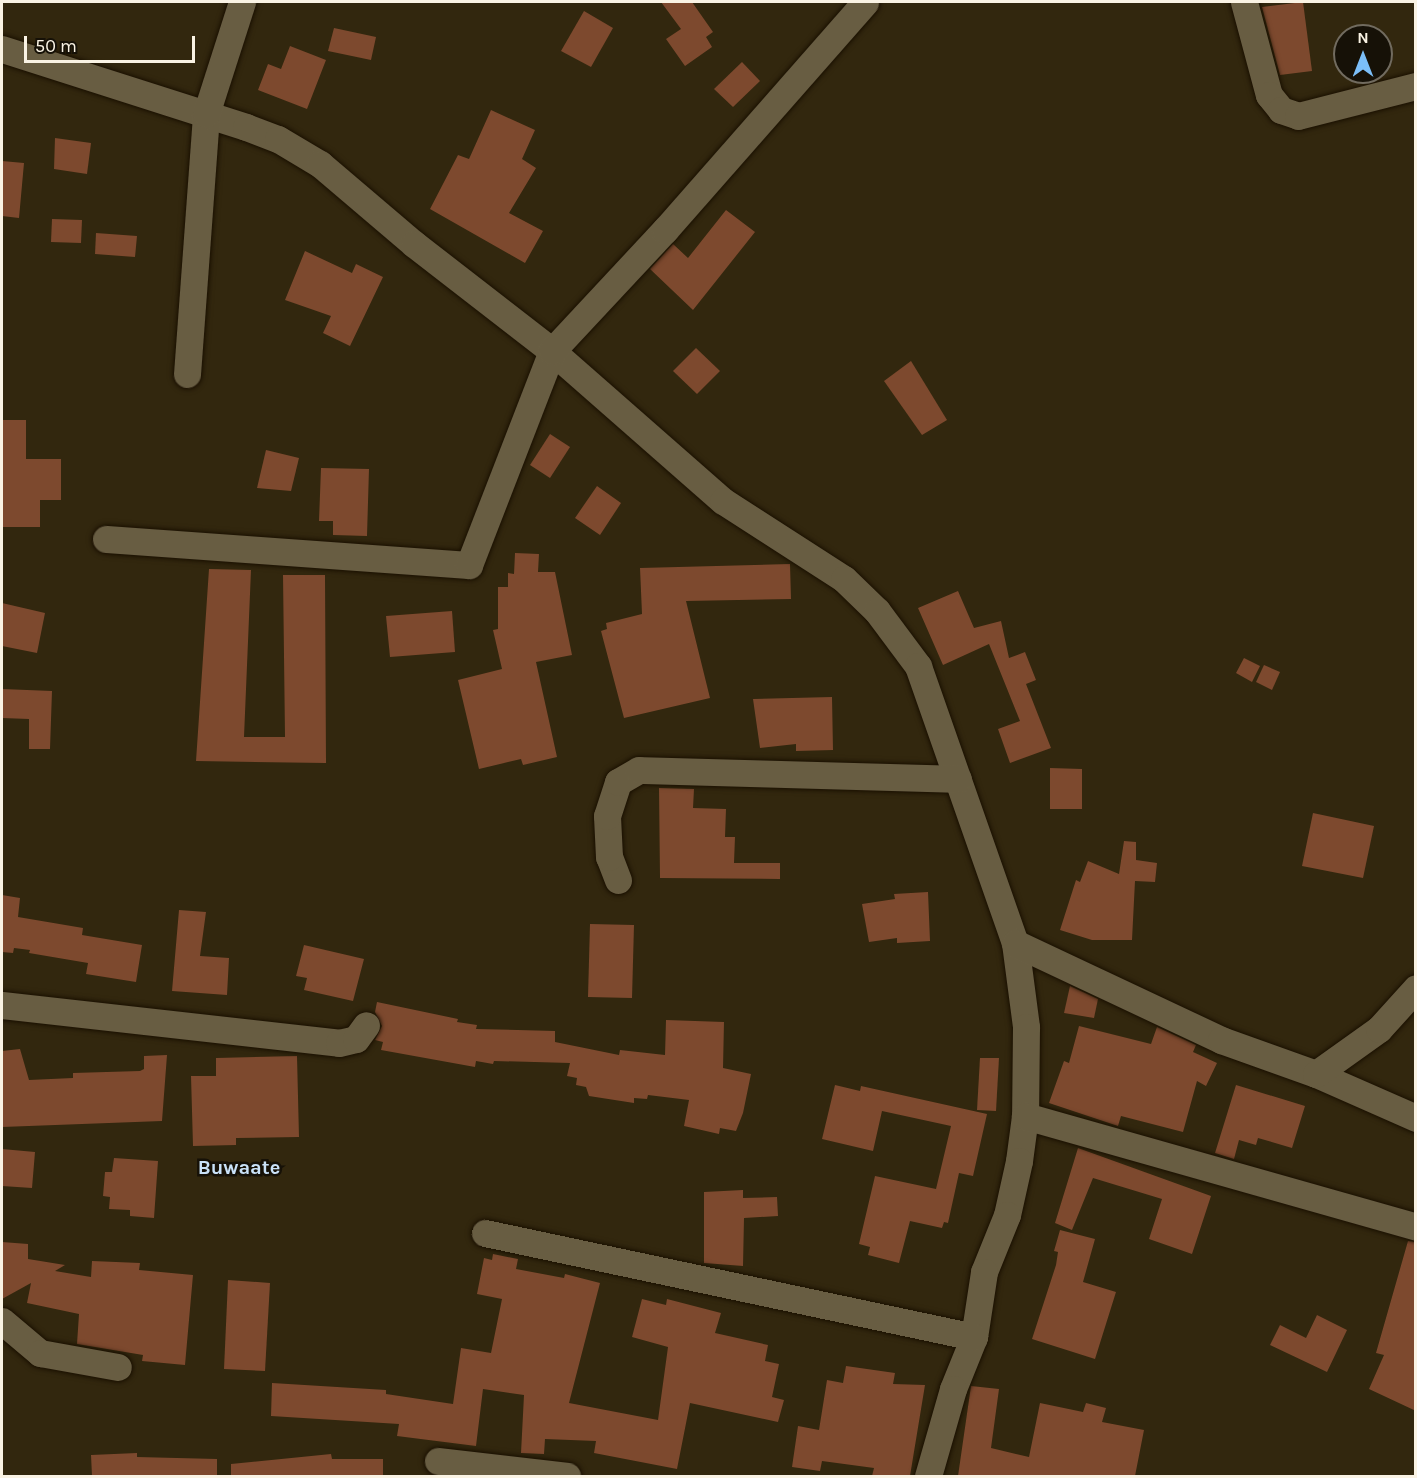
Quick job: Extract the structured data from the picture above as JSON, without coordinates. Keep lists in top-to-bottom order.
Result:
{
  "districts": ["Buwaate"],
  "scale_bar": "50 m",
  "north": "top"
}
